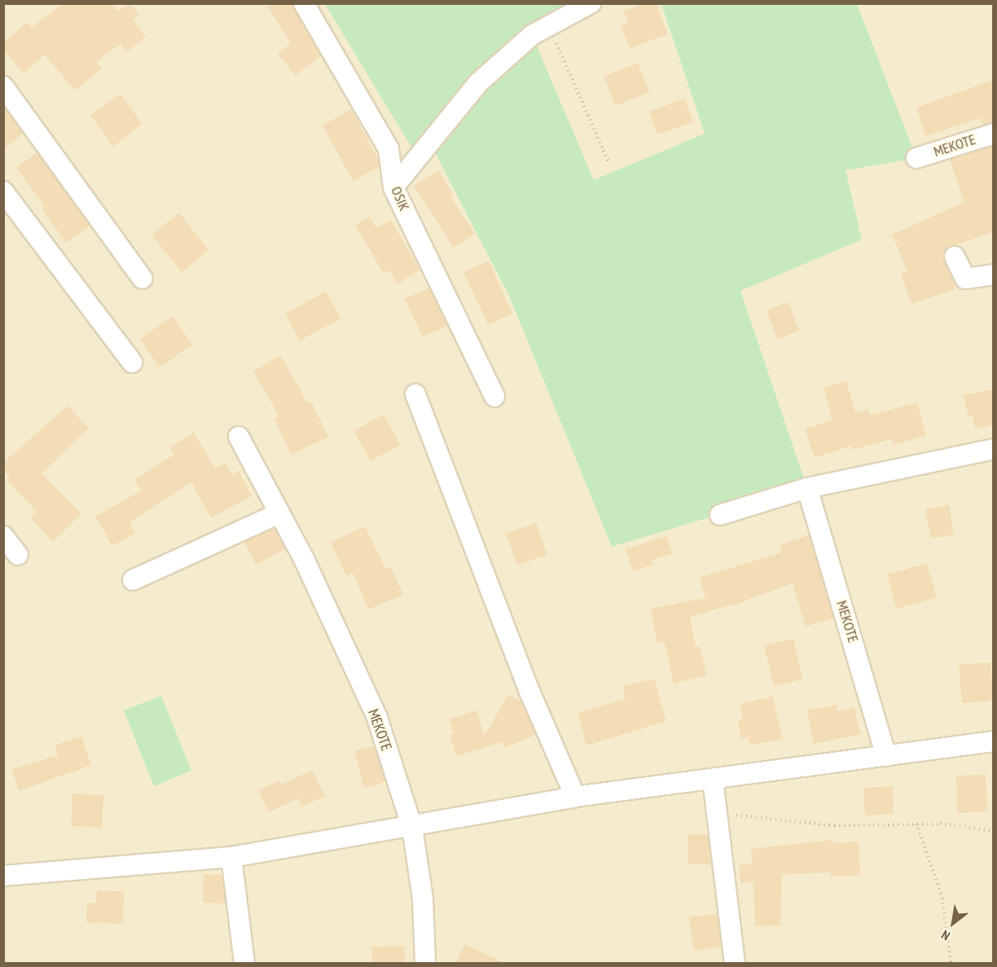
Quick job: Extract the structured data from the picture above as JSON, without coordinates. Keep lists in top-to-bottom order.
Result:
{
  "streets": {
    "street": ["MEKOTE", "OSIK"]
  },
  "north": "bottom left"
}
